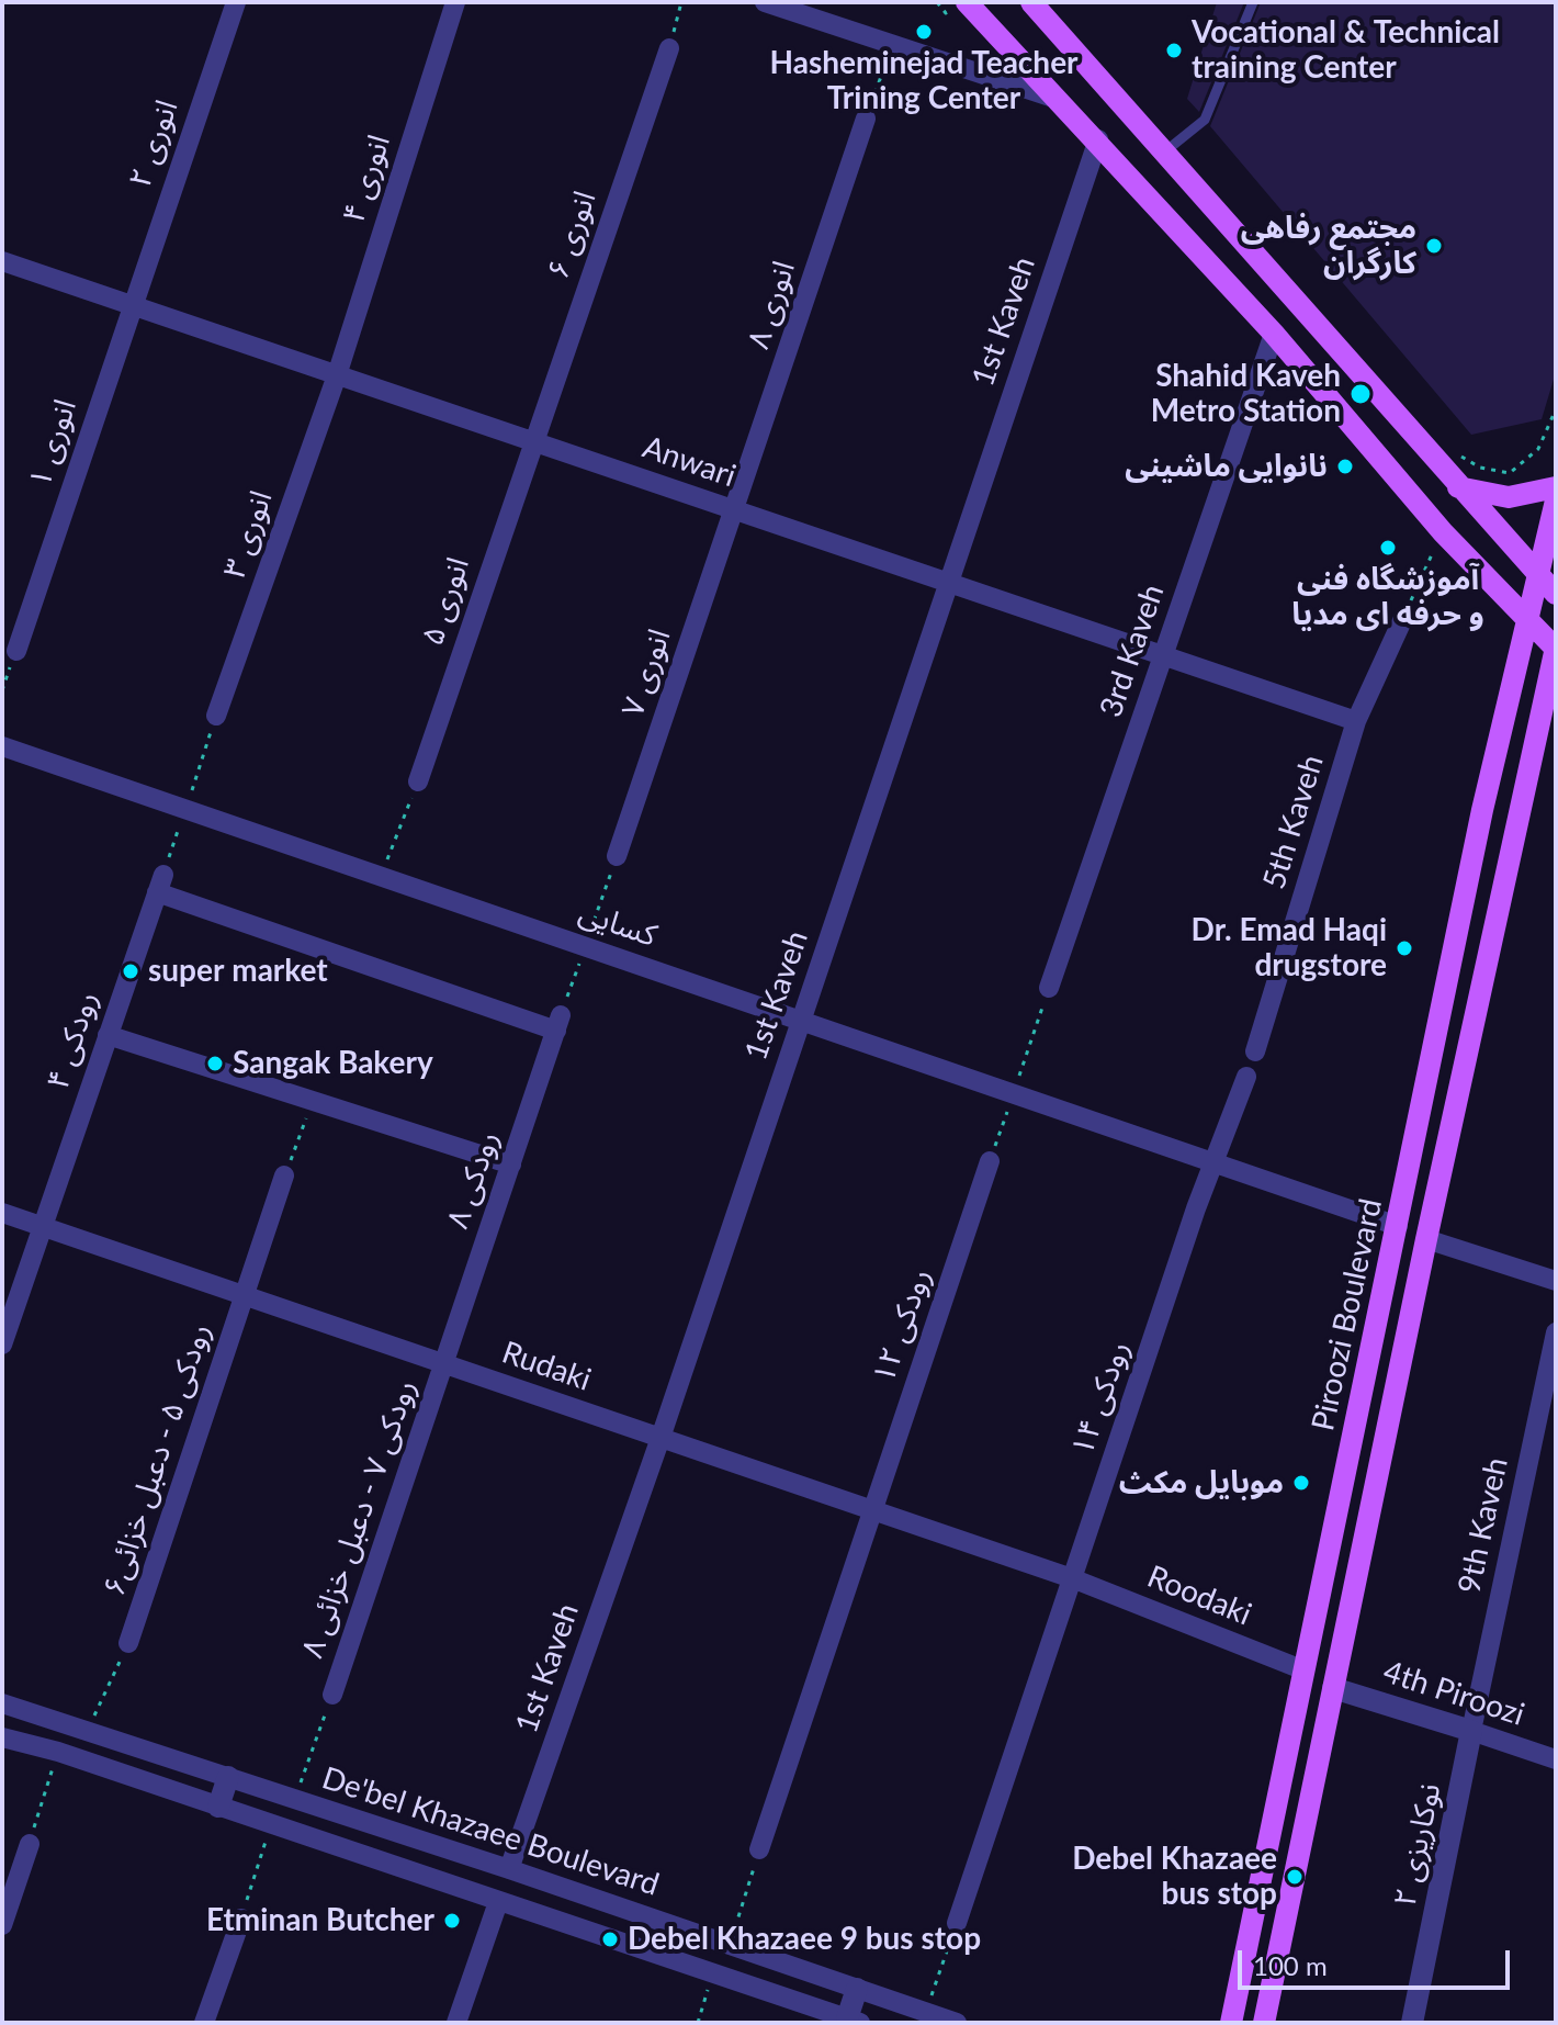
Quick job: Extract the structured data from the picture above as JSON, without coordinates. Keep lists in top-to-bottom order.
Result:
{
  "streets": {
    "main road": ["Piroozi Boulevard"],
    "street": [
      "انوری ۲",
      "انوری ۴",
      "انوری ۶",
      "انوری ۸",
      "1st Kaveh",
      "انوری ۱",
      "Anwari",
      "انوری ۳",
      "انوری ۵",
      "3rd Kaveh",
      "انوری ۷",
      "5th Kaveh",
      "کسایی",
      "رودکی ۴",
      "رودکی ۸",
      "رودکی ۱۲",
      "Rudaki",
      "رودکی ۱۴",
      "رودکی ۵ - دعبل خزائی۶",
      "رودکی ۷ - دعبل خزائی ۸",
      "9th Kaveh",
      "Roodaki",
      "4th Piroozi",
      "De'bel Khazaee Boulevard",
      "نوکاریزی ۲"
    ]
  },
  "crossings": [
    ["انوری ۲", "انوری ۱"],
    ["انوری ۲", "Anwari"],
    ["انوری ۴", "Anwari"],
    ["انوری ۴", "انوری ۳"],
    ["انوری ۶", "Anwari"],
    ["انوری ۶", "انوری ۵"],
    ["انوری ۸", "Anwari"],
    ["انوری ۸", "انوری ۷"],
    ["1st Kaveh", "Anwari"],
    ["1st Kaveh", "کسایی"],
    ["1st Kaveh", "Rudaki"],
    ["1st Kaveh", "De'bel Khazaee Boulevard"],
    ["انوری ۱", "Anwari"],
    ["Anwari", "انوری ۳"],
    ["Anwari", "انوری ۵"],
    ["Anwari", "3rd Kaveh"],
    ["Anwari", "انوری ۷"],
    ["Anwari", "5th Kaveh"],
    ["کسایی", "Piroozi Boulevard"],
    ["کسایی", "رودکی ۱۴"],
    ["رودکی ۴", "رودکی ۸"],
    ["رودکی ۴", "Rudaki"],
    ["رودکی ۸", "Rudaki"],
    ["رودکی ۸", "رودکی ۷ - دعبل خزائی ۸"],
    ["Piroozi Boulevard", "Roodaki"],
    ["Piroozi Boulevard", "4th Piroozi"],
    ["رودکی ۱۲", "Rudaki"],
    ["Rudaki", "رودکی ۱۴"],
    ["Rudaki", "رودکی ۵ - دعبل خزائی۶"],
    ["Rudaki", "رودکی ۷ - دعبل خزائی ۸"],
    ["Rudaki", "Roodaki"],
    ["رودکی ۱۴", "Roodaki"],
    ["9th Kaveh", "4th Piroozi"],
    ["9th Kaveh", "نوکاریزی ۲"],
    ["4th Piroozi", "نوکاریزی ۲"]
  ],
  "places": [
    "Hasheminejad Teacher Trining Center",
    "Vocational & Technical training Center",
    "مجتمع رفاهی کارگران",
    "Shahid Kaveh Metro Station",
    "نانوایی ماشینی",
    "آموزشگاه فنی و حرفه ای مدیا",
    "Dr. Emad Haqi drugstore",
    "super market",
    "Sangak Bakery",
    "موبایل مکث",
    "Debel Khazaee bus stop",
    "Etminan Butcher",
    "Debel Khazaee 9 bus stop"
  ],
  "scale_bar": "100 m"
}
